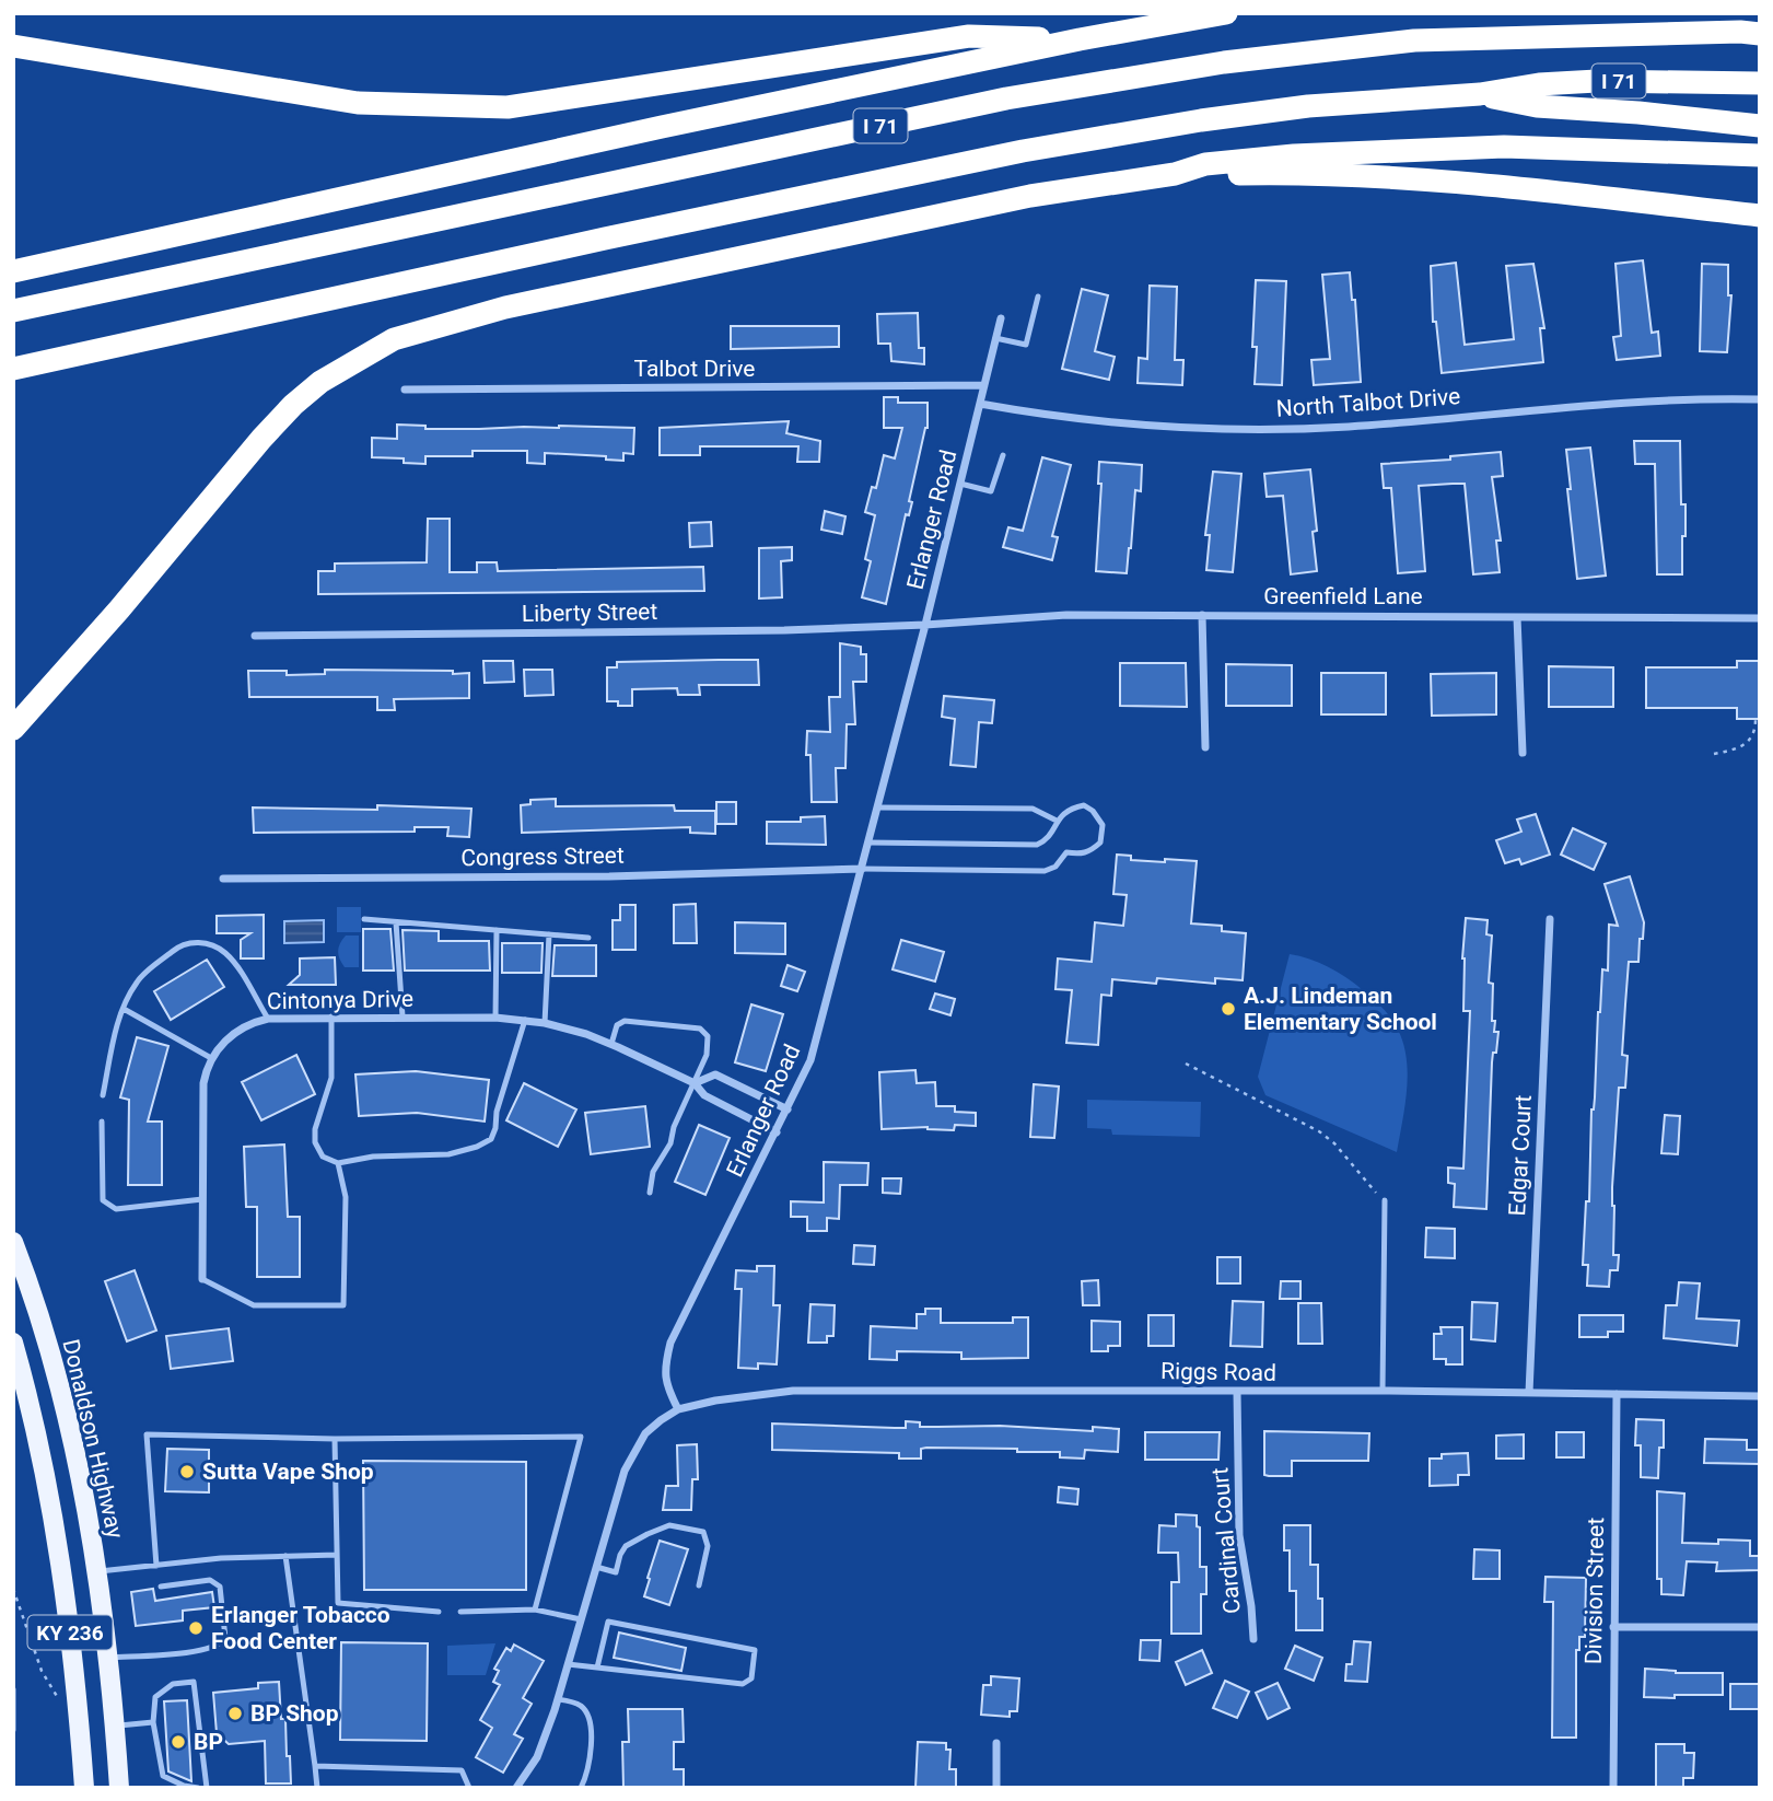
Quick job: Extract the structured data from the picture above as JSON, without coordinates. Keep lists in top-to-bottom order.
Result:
{
  "streets": {
    "highway": ["I 71"],
    "main road": ["Donaldson Highway", "KY 236"],
    "street": [
      "Talbot Drive",
      "North Talbot Drive",
      "Erlanger Road",
      "Greenfield Lane",
      "Liberty Street",
      "Congress Street",
      "Cintonya Drive",
      "Edgar Court",
      "Riggs Road",
      "Cardinal Court",
      "Division Street"
    ]
  },
  "crossings": [
    ["Talbot Drive", "Erlanger Road"],
    ["North Talbot Drive", "Erlanger Road"],
    ["Erlanger Road", "Greenfield Lane"],
    ["Erlanger Road", "Liberty Street"],
    ["Erlanger Road", "Congress Street"],
    ["Erlanger Road", "Cintonya Drive"],
    ["Erlanger Road", "Riggs Road"],
    ["Greenfield Lane", "Liberty Street"],
    ["Edgar Court", "Riggs Road"],
    ["Riggs Road", "Cardinal Court"],
    ["Riggs Road", "Division Street"]
  ],
  "places": [
    "A.J. Lindeman Elementary School",
    "Sutta Vape Shop",
    "Erlanger Tobacco Food Center",
    "BP Shop",
    "BP"
  ]
}
